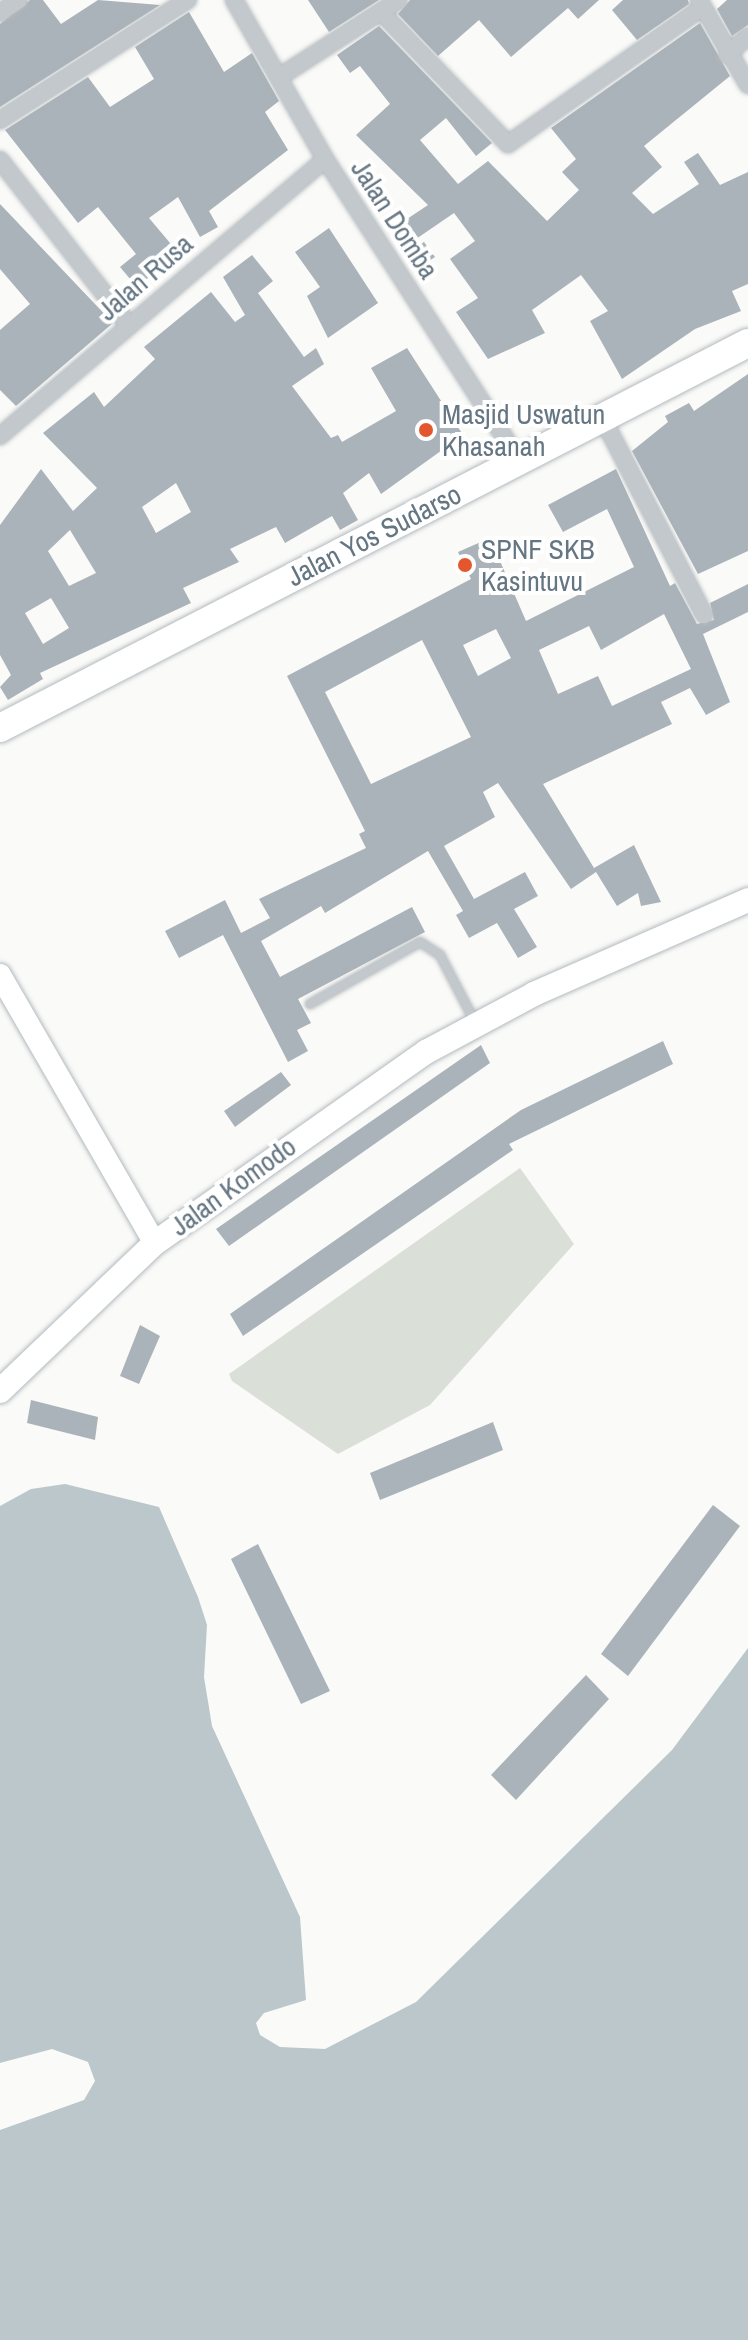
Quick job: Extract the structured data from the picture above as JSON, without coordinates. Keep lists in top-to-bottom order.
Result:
{
  "streets": {
    "highway": ["Jalan Yos Sudarso"],
    "main road": ["Jalan Komodo"],
    "street": ["Jalan Domba", "Jalan Rusa"]
  },
  "crossings": [
    ["Jalan Domba", "Jalan Rusa"],
    ["Jalan Domba", "Jalan Yos Sudarso"]
  ],
  "places": ["Masjid Uswatun Khasanah", "SPNF SKB Kasintuvu"]
}
